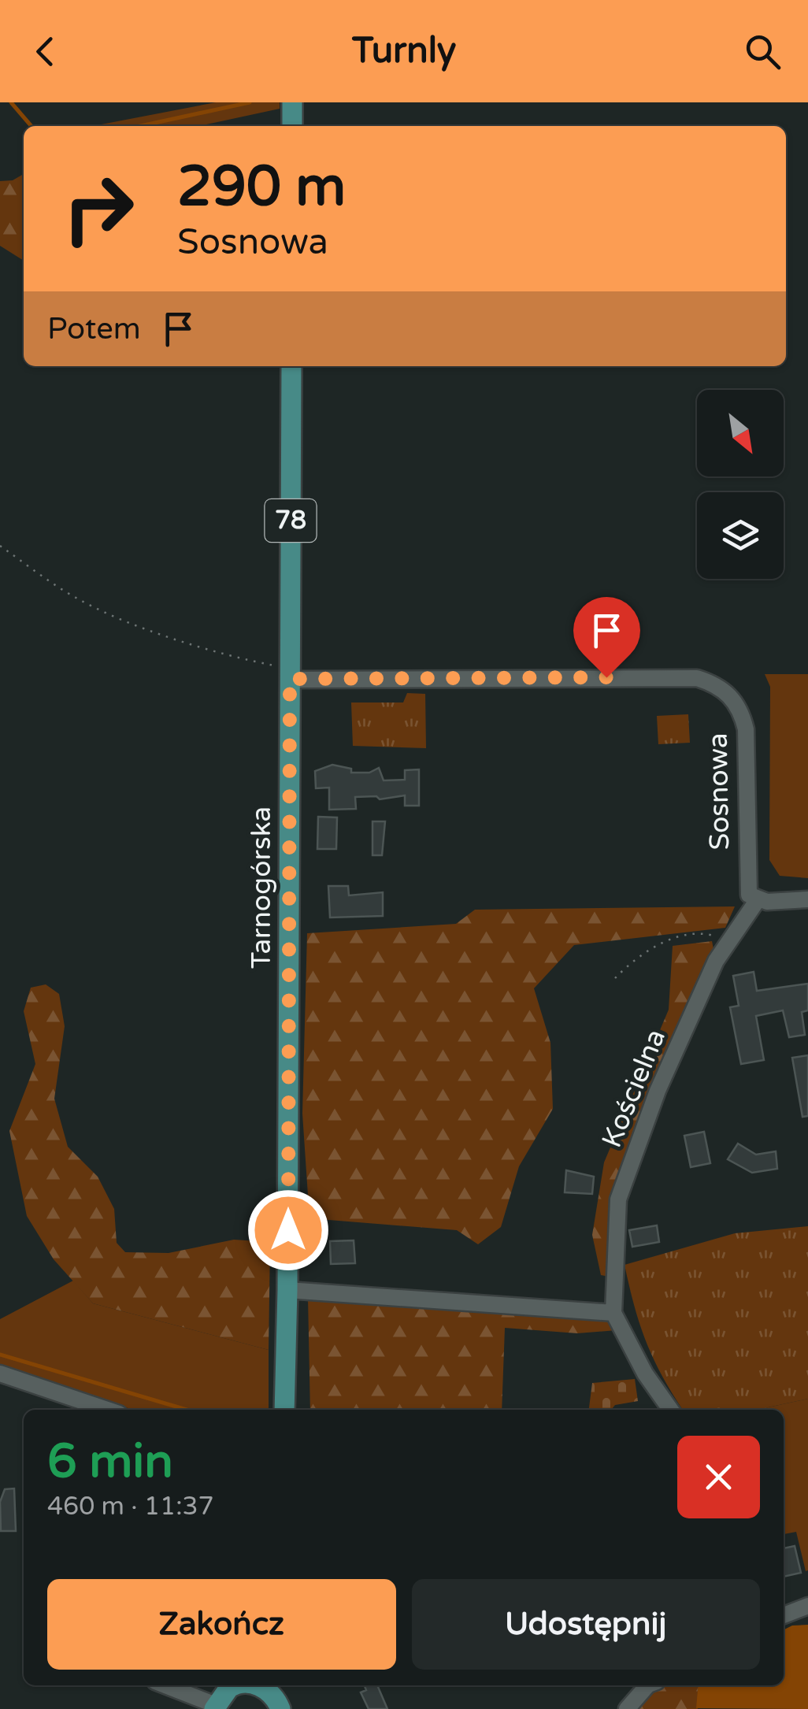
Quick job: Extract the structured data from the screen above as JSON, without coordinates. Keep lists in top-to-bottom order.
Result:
{
  "streets": {
    "main road": ["78", "Tarnogórska"],
    "street": ["Sosnowa", "Kościelna"]
  },
  "crossings": [
    ["Sosnowa", "Tarnogórska"],
    ["Sosnowa", "Kościelna"]
  ],
  "north": "bottom right",
  "page": {
    "header": "Turnly",
    "turn": ["290 m", "Sosnowa"],
    "then": "Potem",
    "heading": ["6 min", "460 m · 11:37"],
    "buttons": ["Zakończ", "Udostępnij"]
  }
}
